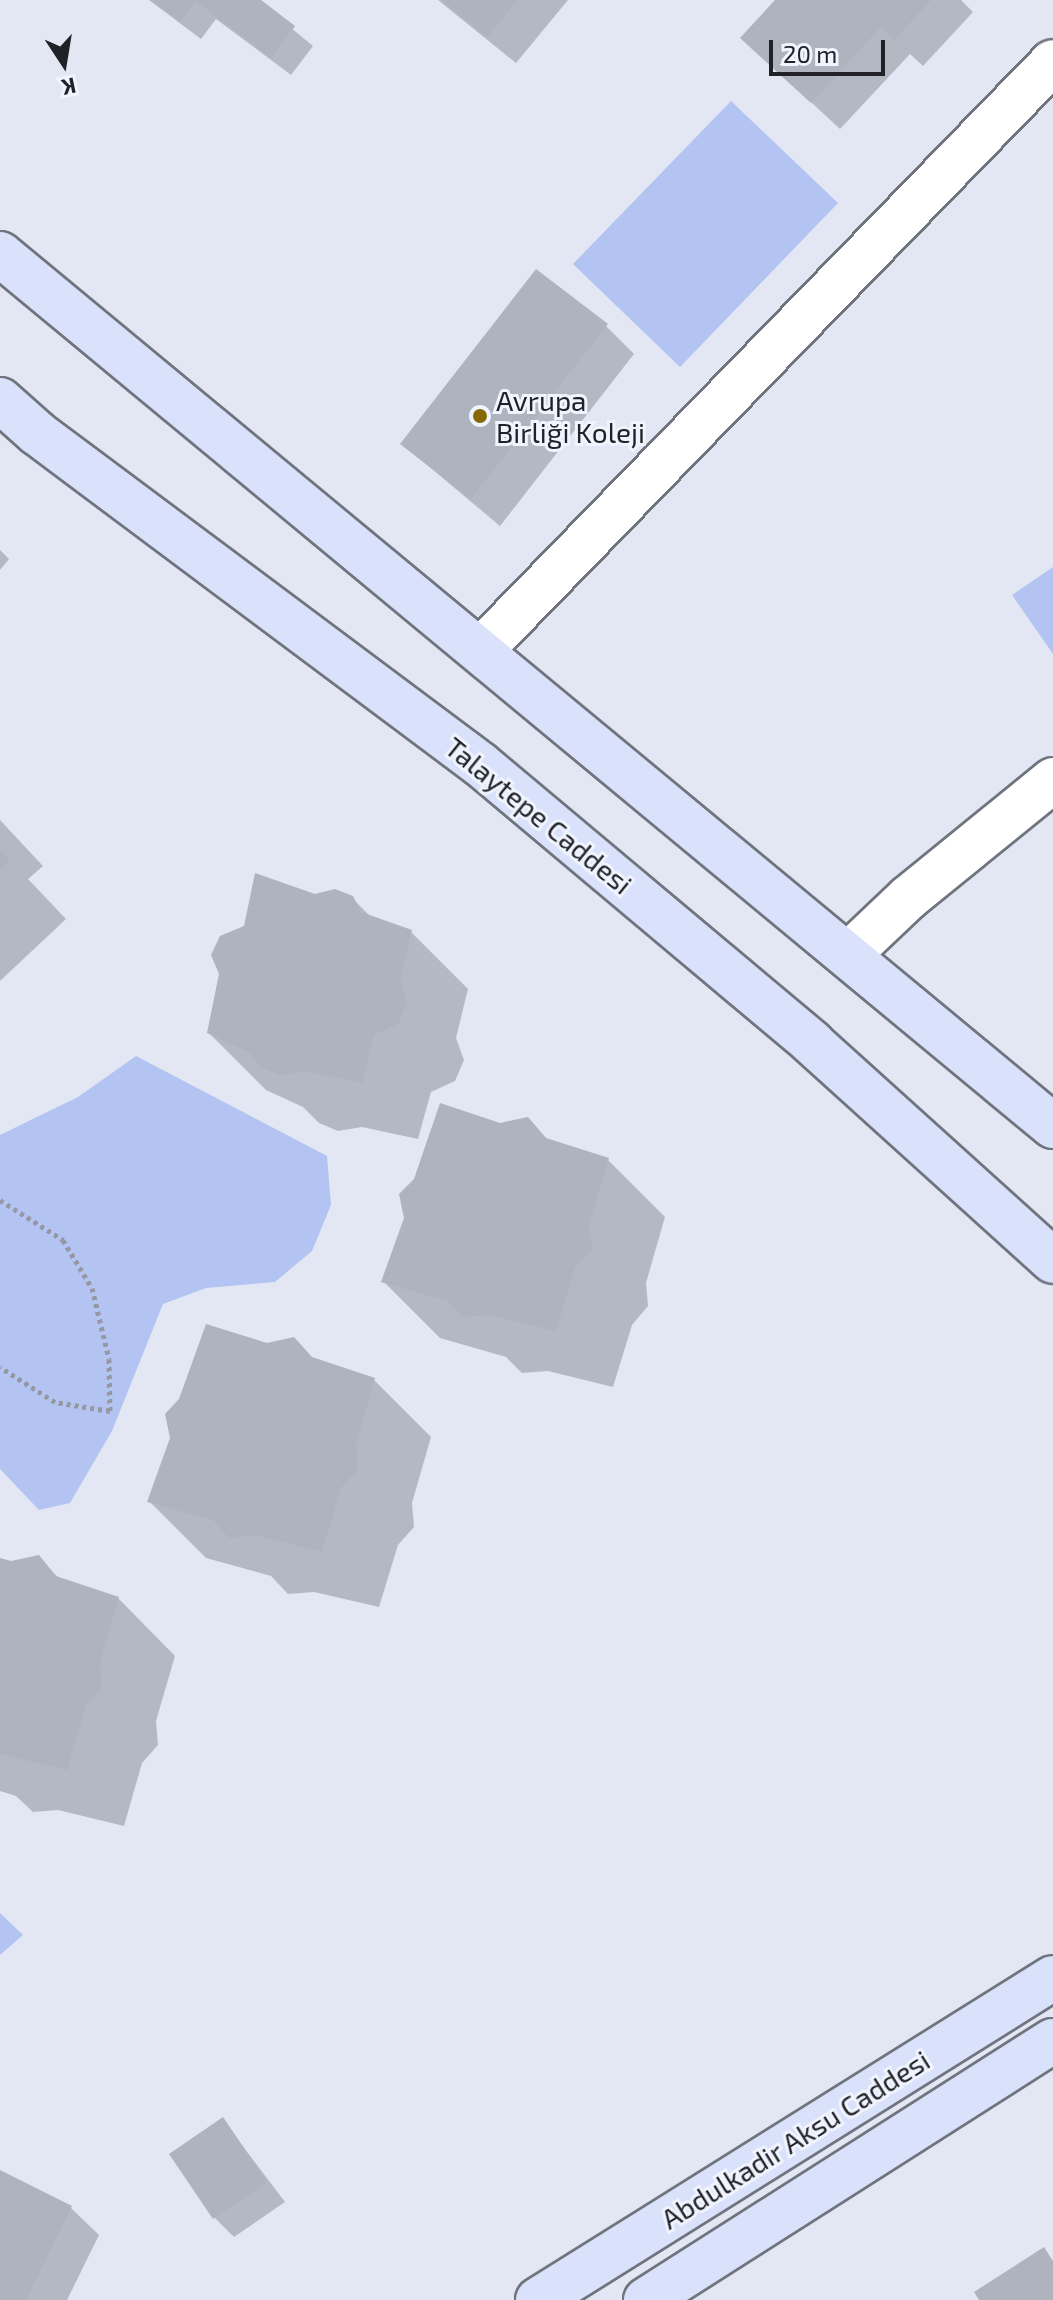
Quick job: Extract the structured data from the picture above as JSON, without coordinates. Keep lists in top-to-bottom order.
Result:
{
  "streets": {
    "main road": ["Talaytepe Caddesi", "Abdulkadir Aksu Caddesi"]
  },
  "places": ["Avrupa Birliği Koleji"],
  "scale_bar": "20 m",
  "north": "bottom"
}
